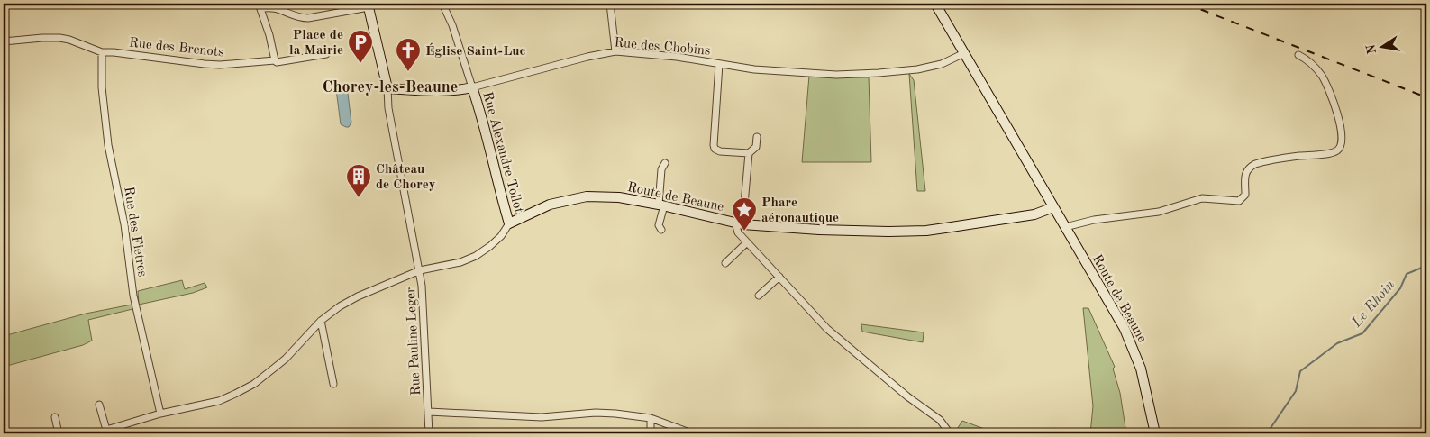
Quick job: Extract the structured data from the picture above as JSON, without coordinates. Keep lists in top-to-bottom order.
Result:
{
  "streets": {
    "street": [
      "Rue des Chobins",
      "Rue des Brenots",
      "Rue Alexandre Tollot",
      "Route de Beaune",
      "Rue des Fietres",
      "Rue Pauline Leger"
    ]
  },
  "crossings": [
    ["Rue des Chobins", "Rue Alexandre Tollot"],
    ["Rue des Chobins", "Route de Beaune"],
    ["Rue des Brenots", "Rue des Fietres"],
    ["Rue Alexandre Tollot", "Route de Beaune"]
  ],
  "districts": ["Chorey-les-Beaune"],
  "water": ["Le Rhoin"],
  "places": {
    "parking": ["Place de la Mairie"],
    "church": ["Église Saint-Luc"],
    "building": ["Château de Chorey"],
    "place": ["Phare aéronautique"]
  },
  "north": "left"
}
